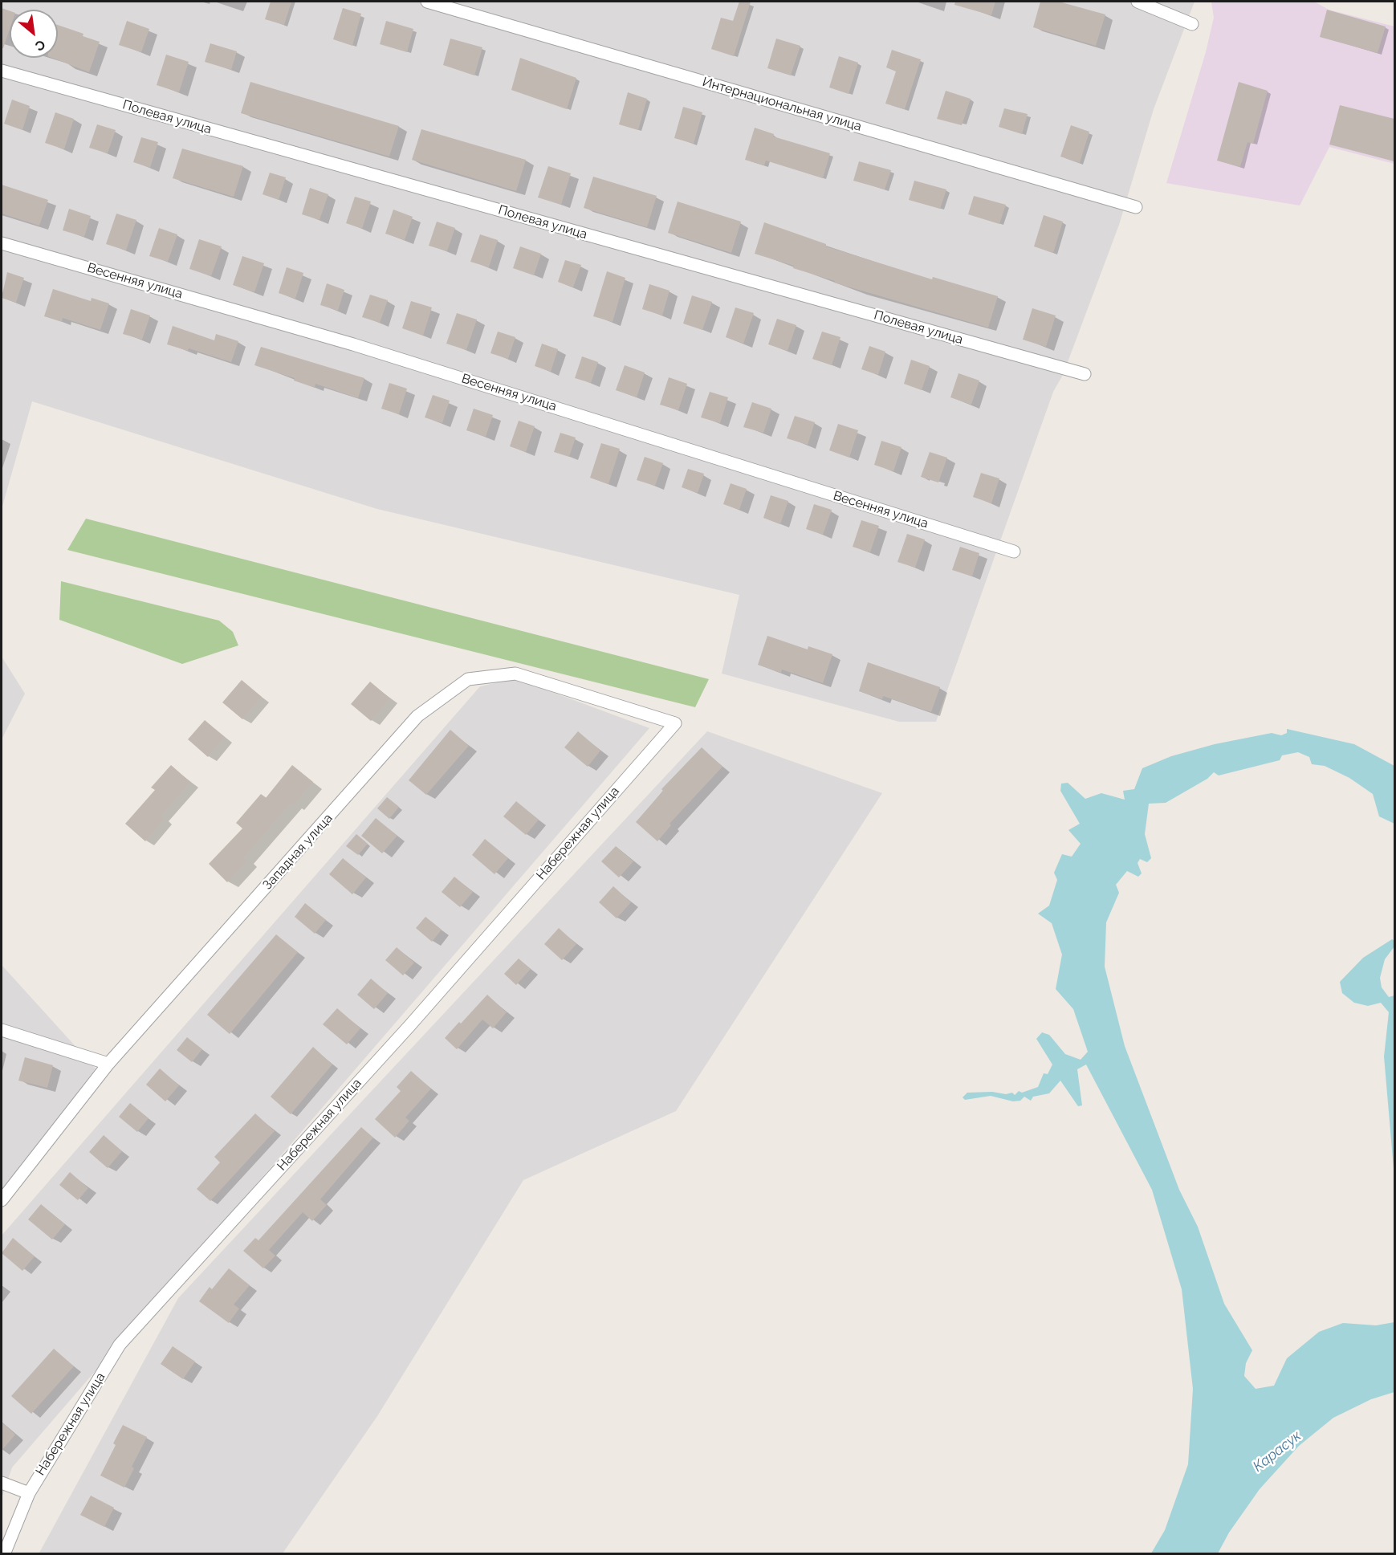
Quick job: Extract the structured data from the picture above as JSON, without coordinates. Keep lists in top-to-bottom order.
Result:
{
  "streets": {
    "street": [
      "Интернациональная улица",
      "Полевая улица",
      "Весенняя улица",
      "Набережная улица",
      "Западная улица"
    ]
  },
  "crossings": [
    ["Набережная улица", "Западная улица"]
  ],
  "water": ["Карасук"],
  "north": "bottom right"
}
